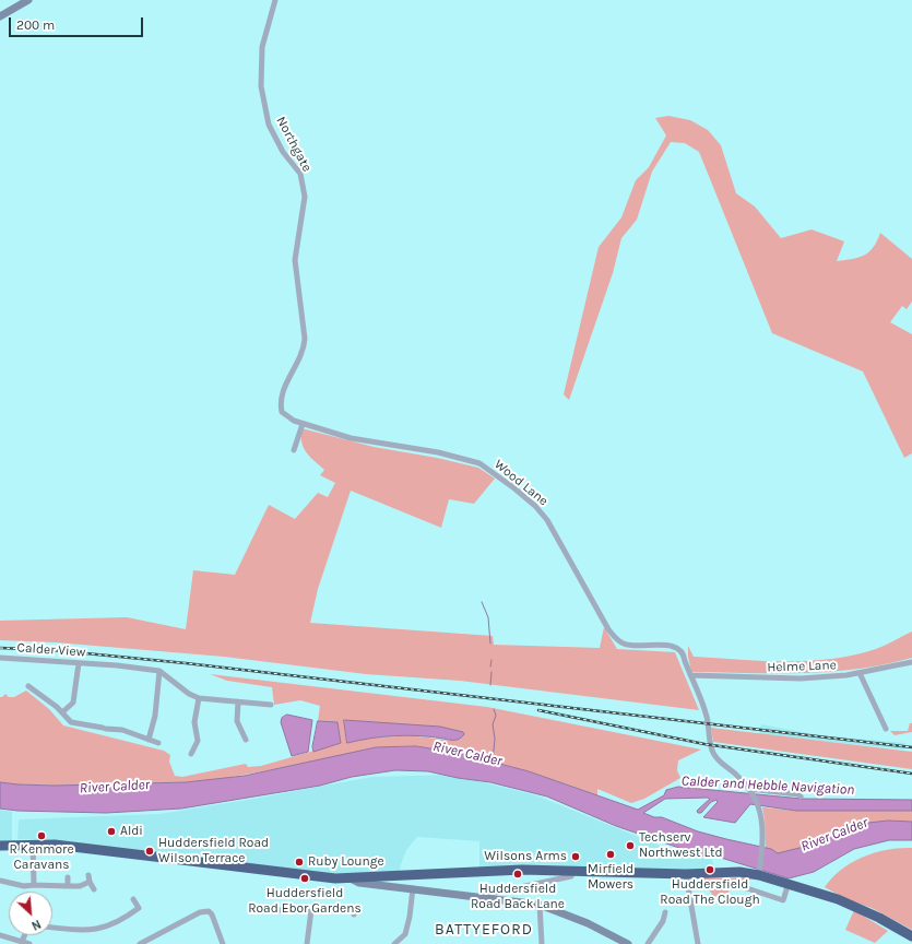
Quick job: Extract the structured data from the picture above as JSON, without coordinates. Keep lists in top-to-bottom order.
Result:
{
  "streets": {
    "street": [
      "Northgate",
      "Wood Lane",
      "Calder View",
      "Helme Lane"
    ]
  },
  "crossings": [
    ["Northgate", "Wood Lane"],
    ["Wood Lane", "Helme Lane"]
  ],
  "districts": ["BATTYEFORD"],
  "water": ["River Calder", "Calder and Hebble Navigation"],
  "places": [
    "Aldi",
    "R Kenmore Caravans",
    "Techserv Northwest Ltd",
    "Huddersfield Road Wilson Terrace",
    "Mirfield Mowers",
    "Wilsons Arms",
    "Ruby Lounge",
    "Huddersfield Road The Clough",
    "Huddersfield Road Back Lane",
    "Huddersfield Road Ebor Gardens"
  ],
  "scale_bar": "200 m",
  "north": "bottom right"
}
